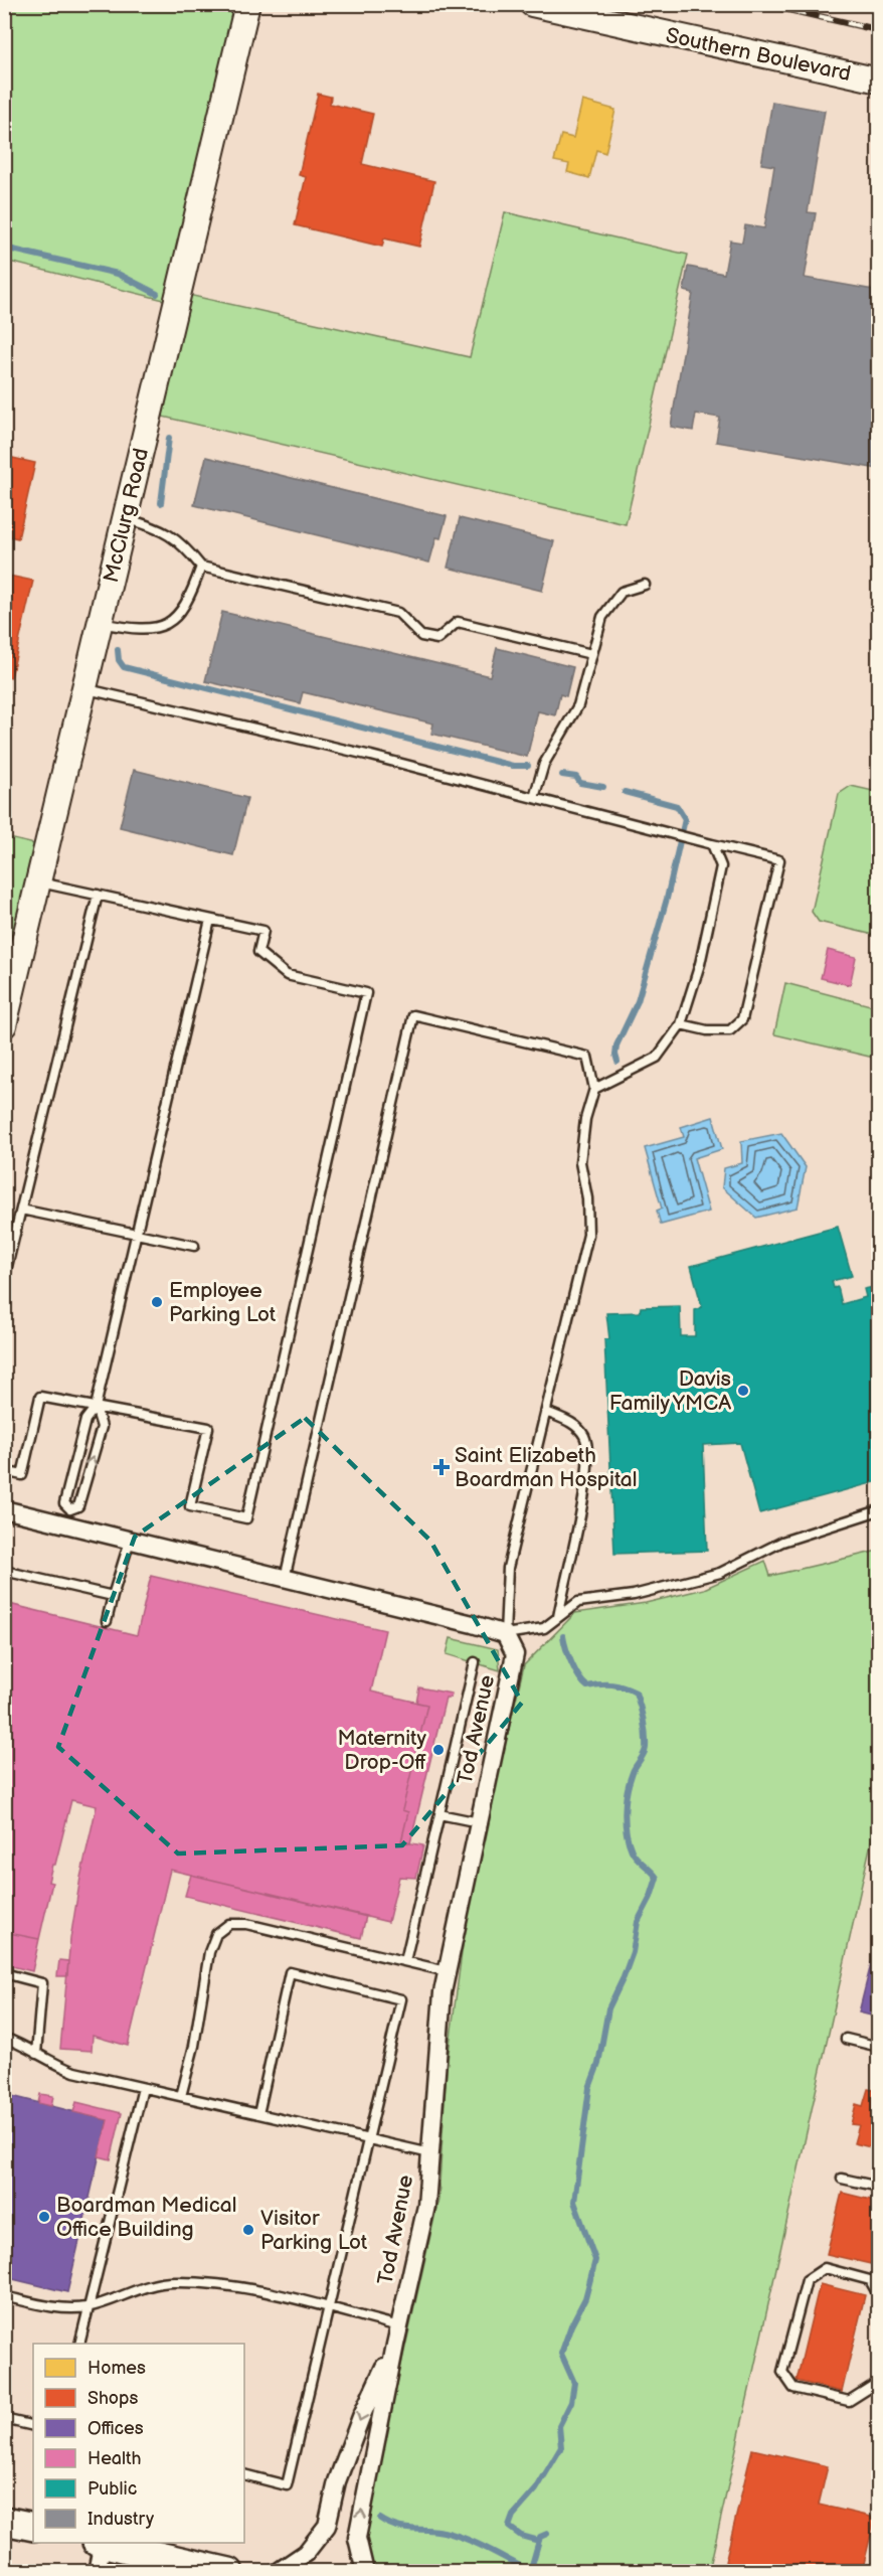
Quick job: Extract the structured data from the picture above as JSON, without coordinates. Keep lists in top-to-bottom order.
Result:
{
  "streets": {
    "street": ["Southern Boulevard", "McClurg Road", "Tod Avenue"]
  },
  "places": {
    "other": [
      "Employee Parking Lot",
      "Davis Family YMCA",
      "Maternity Drop-Off",
      "Boardman Medical Office Building",
      "Visitor Parking Lot"
    ],
    "health": ["Saint Elizabeth Boardman Hospital"]
  },
  "legend": [
    "Homes",
    "Shops",
    "Offices",
    "Health",
    "Public",
    "Industry"
  ]
}
